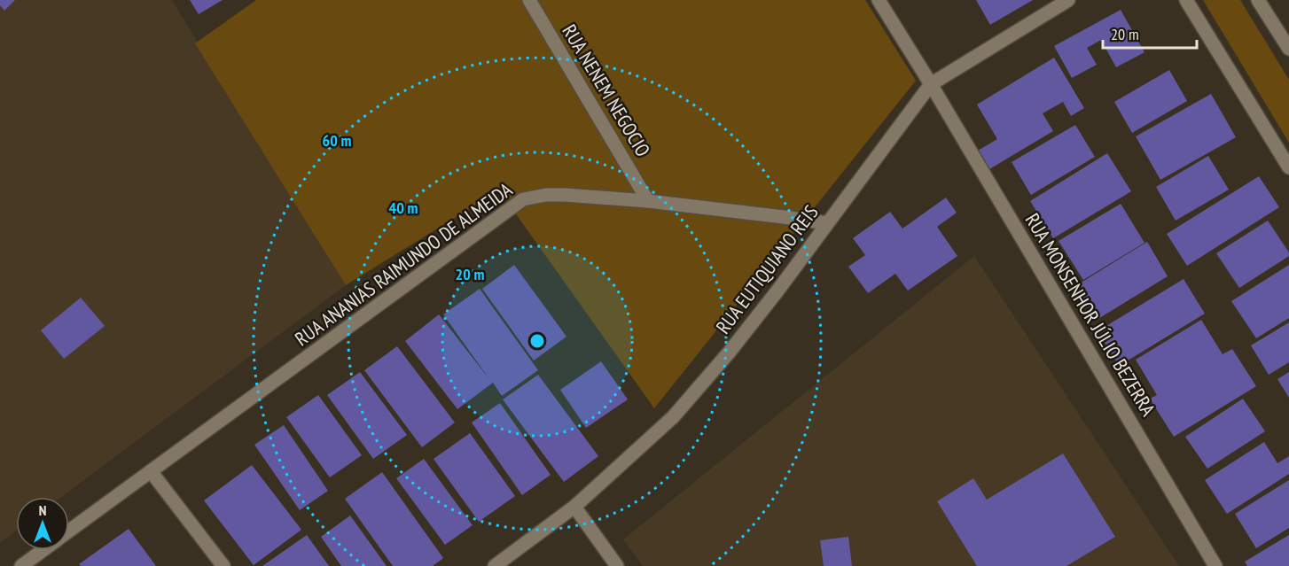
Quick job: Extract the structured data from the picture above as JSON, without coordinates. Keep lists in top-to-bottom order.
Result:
{
  "streets": {
    "street": [
      "RUA NENEM NEGOCIO",
      "RUA ANANIAS RAIMUNDO DE ALMEIDA",
      "RUA EUTIQUIANO REIS",
      "RUA MONSENHOR JÚLIO BEZERRA"
    ]
  },
  "crossings": [
    ["RUA NENEM NEGOCIO", "RUA ANANIAS RAIMUNDO DE ALMEIDA"],
    ["RUA ANANIAS RAIMUNDO DE ALMEIDA", "RUA EUTIQUIANO REIS"],
    ["RUA EUTIQUIANO REIS", "RUA MONSENHOR JÚLIO BEZERRA"]
  ],
  "scale_bar": "20 m",
  "north": "top",
  "rings": ["60 m", "40 m", "20 m"]
}
